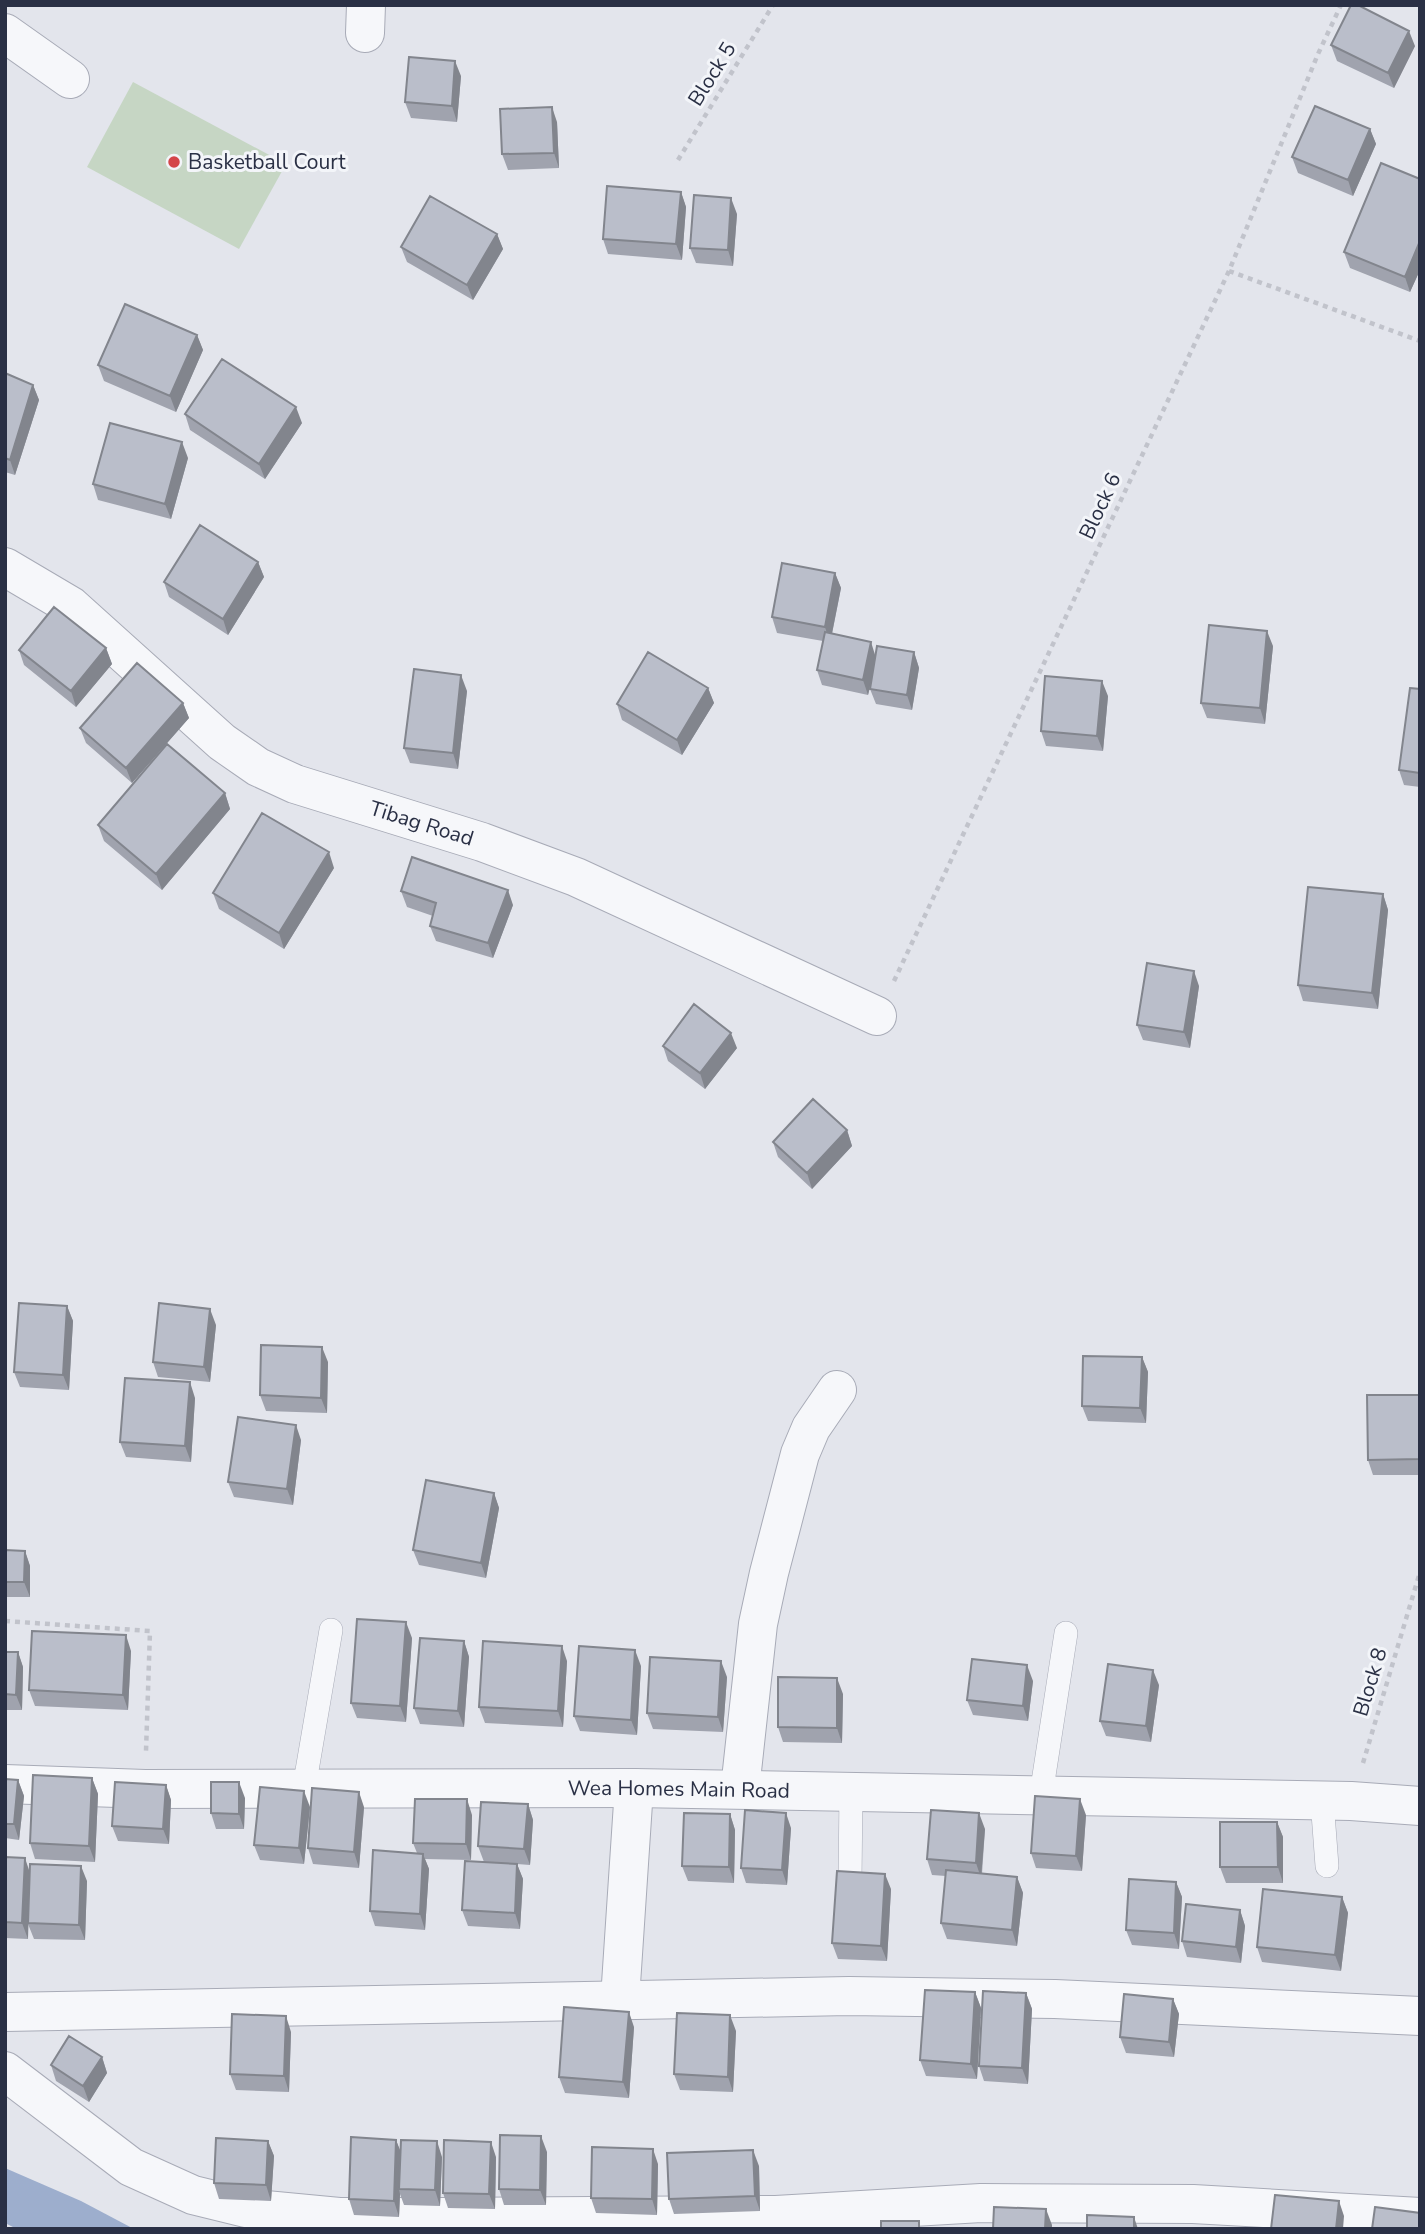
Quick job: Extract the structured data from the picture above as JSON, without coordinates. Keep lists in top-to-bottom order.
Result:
{
  "streets": {
    "street": ["Tibag Road", "Wea Homes Main Road"],
    "path": ["Block 5", "Block 6", "Block 8"]
  },
  "crossings": [
    ["Block 6", "Tibag Road"],
    ["Block 8", "Wea Homes Main Road"]
  ],
  "places": ["Basketball Court"]
}
